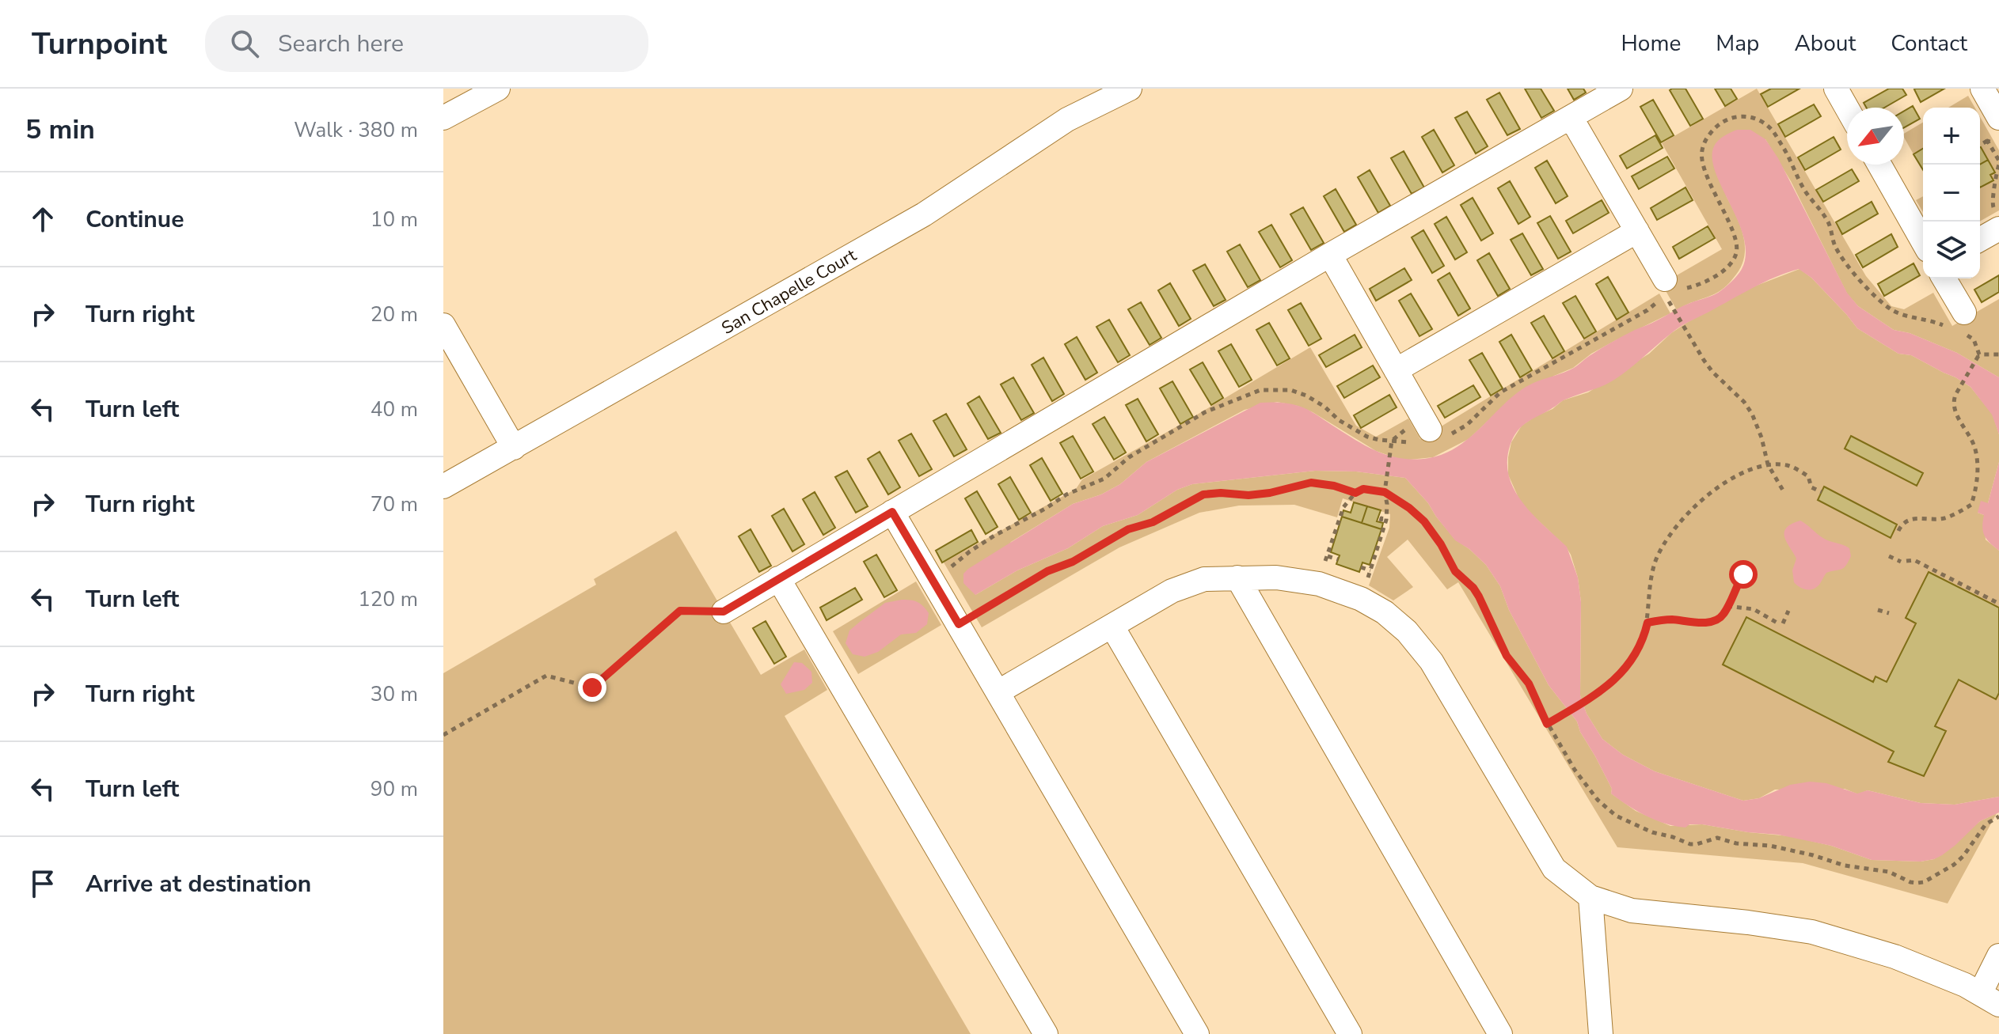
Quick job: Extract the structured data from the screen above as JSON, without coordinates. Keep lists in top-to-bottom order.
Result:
{
  "streets": {
    "street": ["San Chapelle Court"]
  },
  "north": "bottom left",
  "page": {
    "header": "Turnpoint",
    "search": "Search here",
    "nav": [
      "Home",
      "Map",
      "About",
      "Contact"
    ],
    "heading": ["5 min", "Walk · 380 m"],
    "map_buttons": ["+", "−"],
    "list": [
      ["Continue", "10 m"],
      ["Turn right", "20 m"],
      ["Turn left", "40 m"],
      ["Turn right", "70 m"],
      ["Turn left", "120 m"],
      ["Turn right", "30 m"],
      ["Turn left", "90 m"],
      "Arrive at destination"
    ]
  }
}
